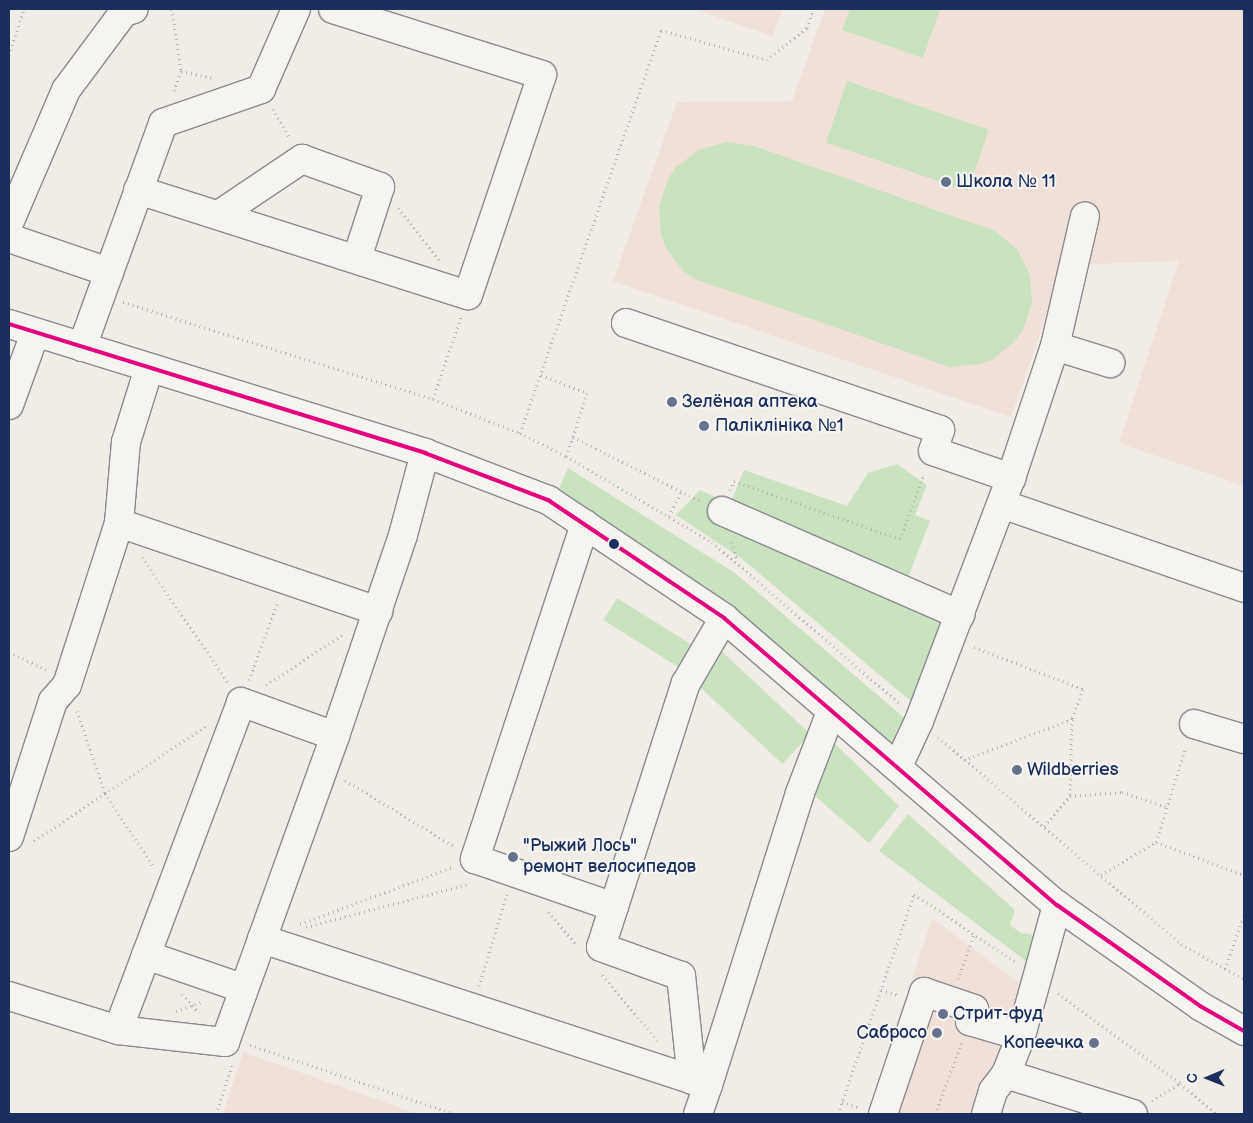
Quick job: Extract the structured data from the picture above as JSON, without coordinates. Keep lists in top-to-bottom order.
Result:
{
  "places": [
    "Школа № 11",
    "Зелёная аптека",
    "Паліклініка №1",
    "Wildberries",
    "\"Рыжий Лось\" ремонт велосипедов",
    "Стрит-фуд",
    "Сабросо",
    "Копеечка"
  ],
  "north": "left"
}
